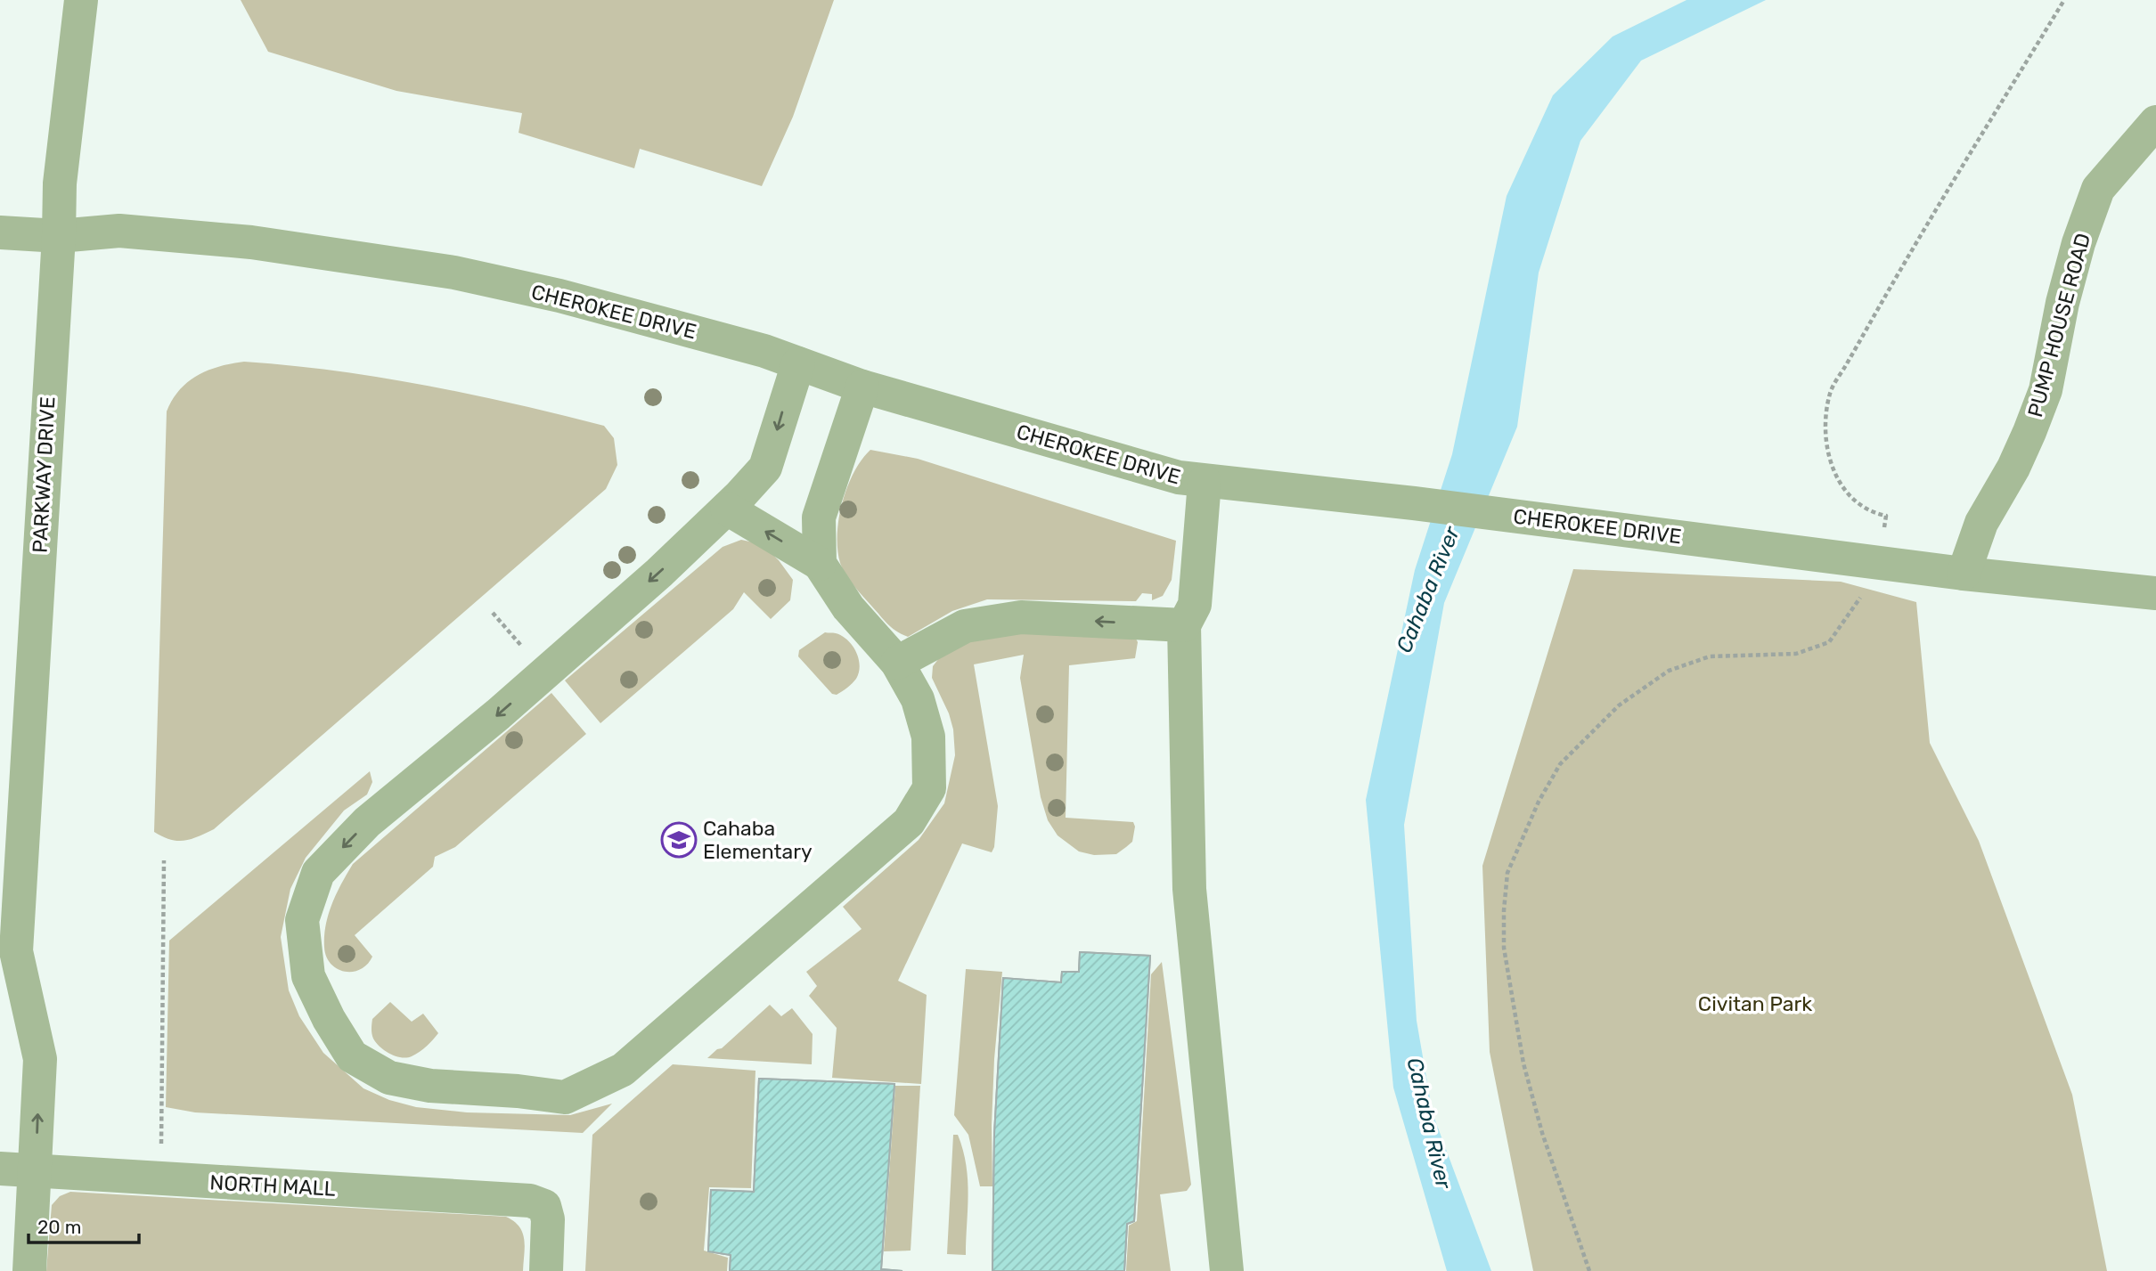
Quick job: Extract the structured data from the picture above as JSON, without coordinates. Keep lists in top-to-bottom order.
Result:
{
  "streets": {
    "street": [
      "CHEROKEE DRIVE",
      "PUMP HOUSE ROAD",
      "PARKWAY DRIVE",
      "NORTH MALL"
    ]
  },
  "crossings": [
    ["CHEROKEE DRIVE", "PUMP HOUSE ROAD"],
    ["CHEROKEE DRIVE", "PARKWAY DRIVE"],
    ["PARKWAY DRIVE", "NORTH MALL"]
  ],
  "water": ["Cahaba River"],
  "parks": ["Civitan Park"],
  "places": {
    "school or university": ["Cahaba Elementary"]
  },
  "scale_bar": "20 m"
}
